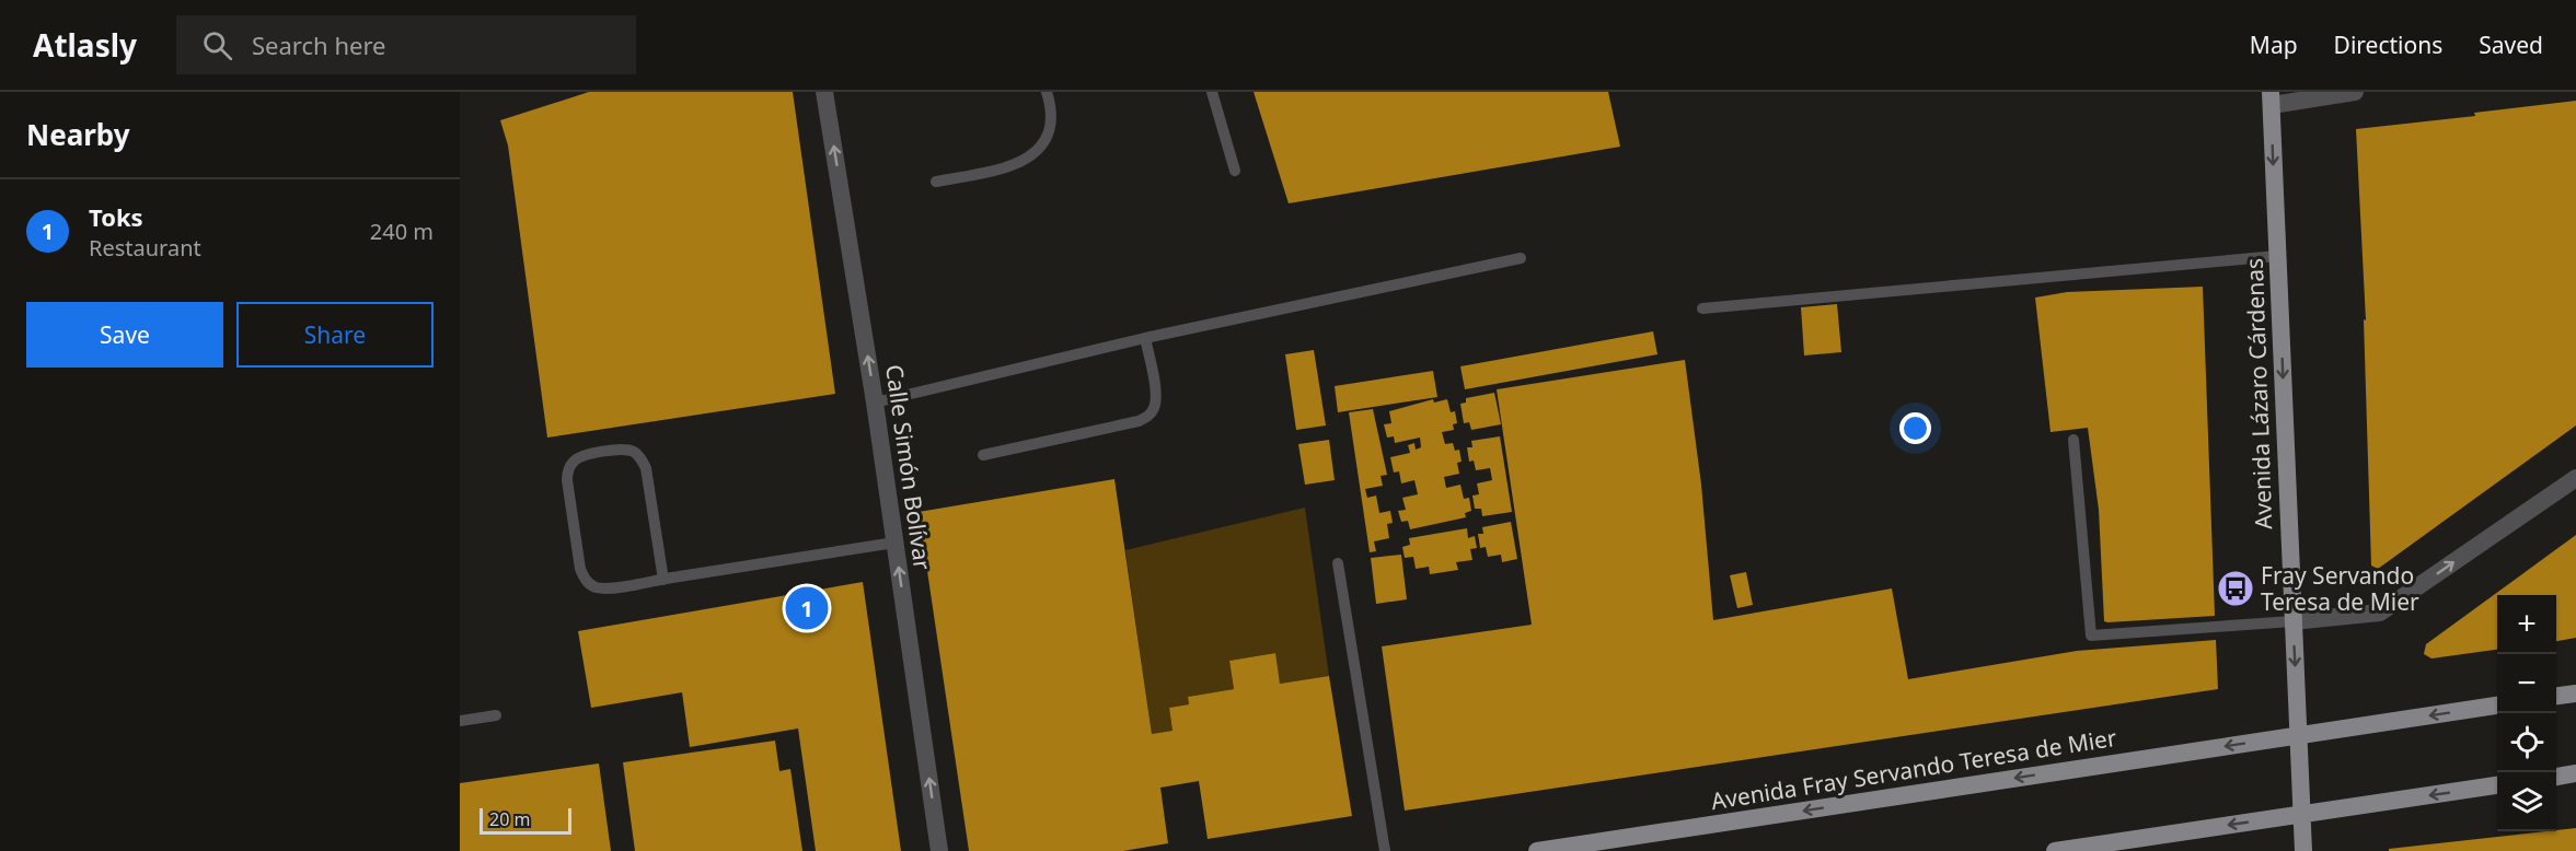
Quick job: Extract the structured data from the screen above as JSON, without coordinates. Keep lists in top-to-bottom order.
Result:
{
  "streets": {
    "main road": ["Avenida Lázaro Cárdenas", "Avenida Fray Servando Teresa de Mier"],
    "street": ["Calle Simón Bolívar"]
  },
  "crossings": [
    ["Avenida Lázaro Cárdenas", "Avenida Fray Servando Teresa de Mier"]
  ],
  "one_way": ["Avenida Lázaro Cárdenas", "Calle Simón Bolívar"],
  "places": {
    "bus stop": ["Fray Servando Teresa de Mier"]
  },
  "scale_bar": "20 m",
  "page": {
    "header": "Atlasly",
    "search": "Search here",
    "nav": ["Map", "Directions", "Saved"],
    "heading": "Nearby",
    "list": [
      {
        "mark": "1",
        "name": "Toks",
        "note": "Restaurant",
        "value": "240 m"
      }
    ],
    "buttons": ["Save", "Share"],
    "pins": "1",
    "map_buttons": ["+", "−"],
    "scale": "20 m"
  }
}
